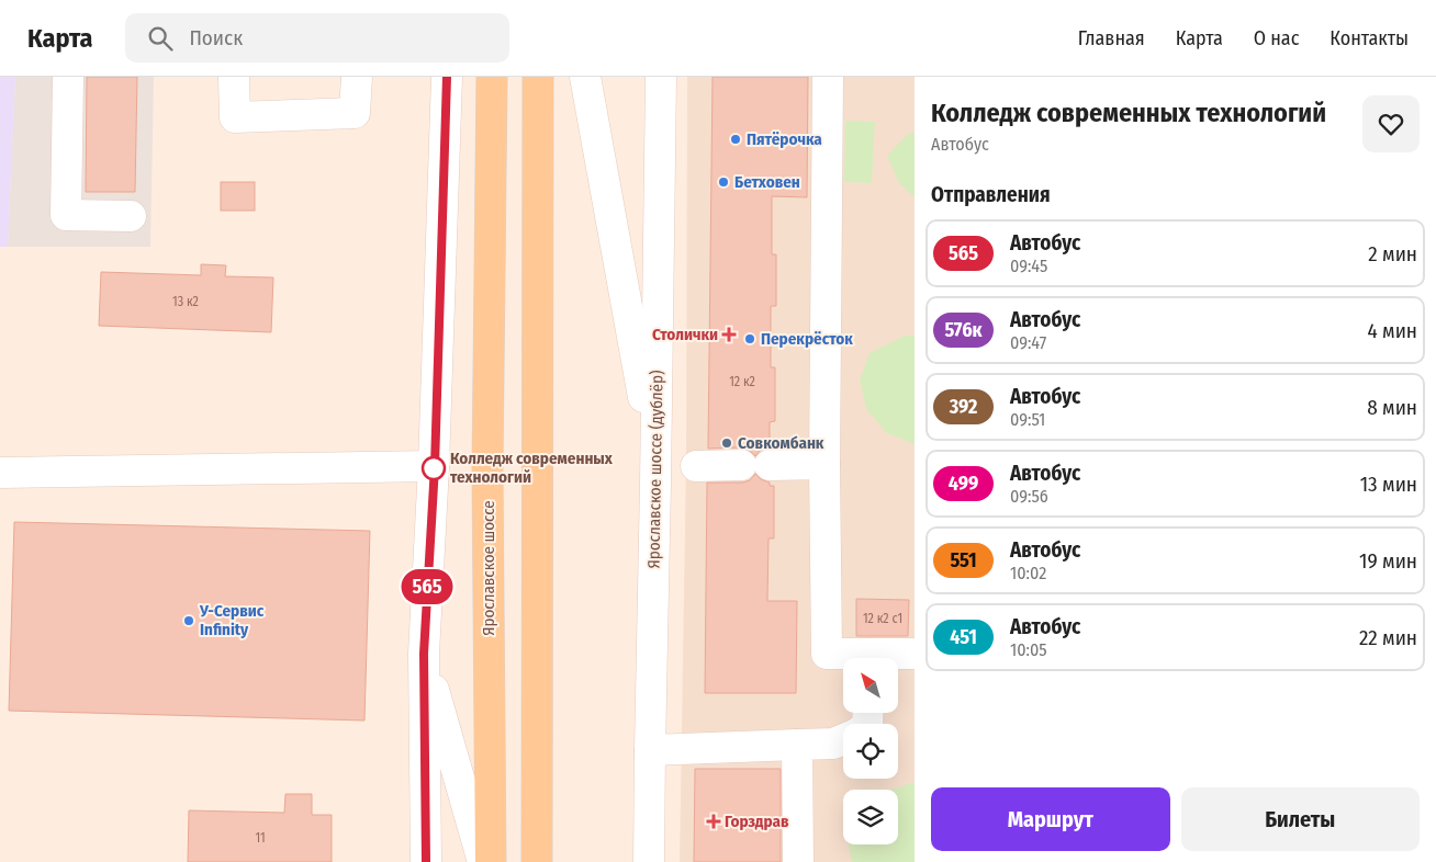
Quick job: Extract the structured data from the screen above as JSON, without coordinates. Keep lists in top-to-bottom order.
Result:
{
  "streets": {
    "main road": ["Ярославское шоссе"],
    "street": ["Ярославское шоссе (дублёр)"]
  },
  "places": {
    "other": [
      "Пятёрочка",
      "Бетховен",
      "Перекрёсток",
      "Совкомбанк",
      "Колледж современных технологий",
      "У-Сервис Infinity"
    ],
    "health": ["Столички", "Горздрав"]
  },
  "lines": ["bus line 565"],
  "house_numbers": [
    "13 к2",
    "12 к2",
    "12 к2 с1",
    "11"
  ],
  "north": "top left",
  "page": {
    "header": "Карта",
    "search": "Поиск",
    "nav": [
      "Главная",
      "Карта",
      "О нас",
      "Контакты"
    ],
    "on_map": "565",
    "heading": [
      ["Колледж современных технологий", "Автобус"],
      "Отправления"
    ],
    "list": [
      {
        "mark": "565",
        "name": "Автобус",
        "note": "09:45",
        "value": "2 мин"
      },
      {
        "mark": "576к",
        "name": "Автобус",
        "note": "09:47",
        "value": "4 мин"
      },
      {
        "mark": "392",
        "name": "Автобус",
        "note": "09:51",
        "value": "8 мин"
      },
      {
        "mark": "499",
        "name": "Автобус",
        "note": "09:56",
        "value": "13 мин"
      },
      {
        "mark": "551",
        "name": "Автобус",
        "note": "10:02",
        "value": "19 мин"
      },
      {
        "mark": "451",
        "name": "Автобус",
        "note": "10:05",
        "value": "22 мин"
      }
    ],
    "buttons": ["Маршрут", "Билеты"]
  }
}
